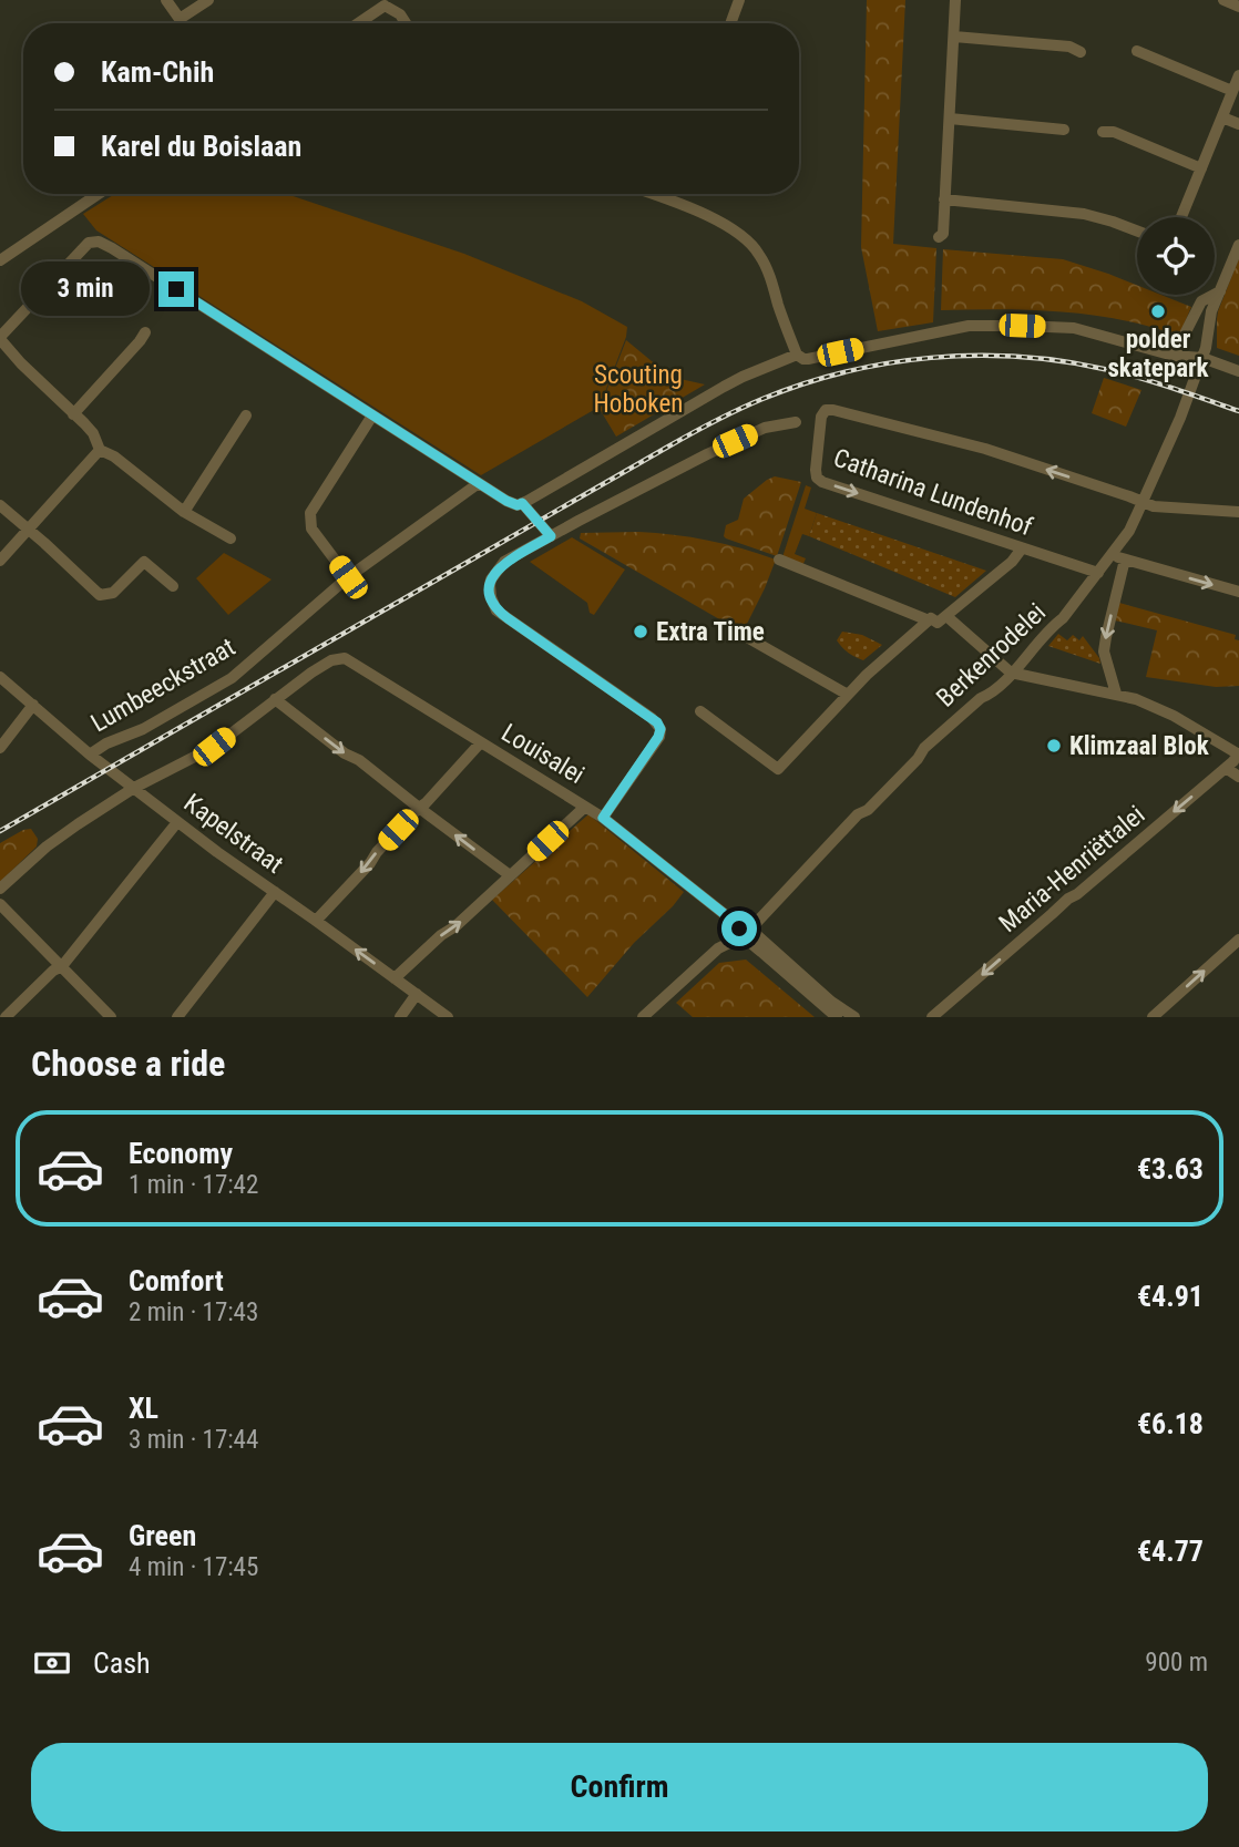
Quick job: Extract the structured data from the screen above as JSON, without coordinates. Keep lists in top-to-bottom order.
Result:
{
  "streets": {
    "street": [
      "Catharina Lundenhof",
      "Berkenrodelei",
      "Lumbeeckstraat",
      "Louisalei",
      "Kapelstraat",
      "Maria-Henriëttalei"
    ]
  },
  "crossings": [
    ["Catharina Lundenhof", "Berkenrodelei"],
    ["Berkenrodelei", "Louisalei"],
    ["Lumbeeckstraat", "Kapelstraat"]
  ],
  "one_way": ["Maria-Henriëttalei"],
  "parks": ["Scouting Hoboken"],
  "places": ["polder skatepark", "Extra Time", "Klimzaal Blok"],
  "page": {
    "banner": ["Kam-Chih", "Karel du Boislaan"],
    "bubble": "3 min",
    "heading": "Choose a ride",
    "list": [
      {
        "name": "Economy",
        "note": "1 min · 17:42",
        "value": "€3.63"
      },
      {
        "name": "Comfort",
        "note": "2 min · 17:43",
        "value": "€4.91"
      },
      {
        "name": "XL",
        "note": "3 min · 17:44",
        "value": "€6.18"
      },
      {
        "name": "Green",
        "note": "4 min · 17:45",
        "value": "€4.77"
      }
    ],
    "pay": ["Cash", "900 m"],
    "buttons": "Confirm"
  }
}
